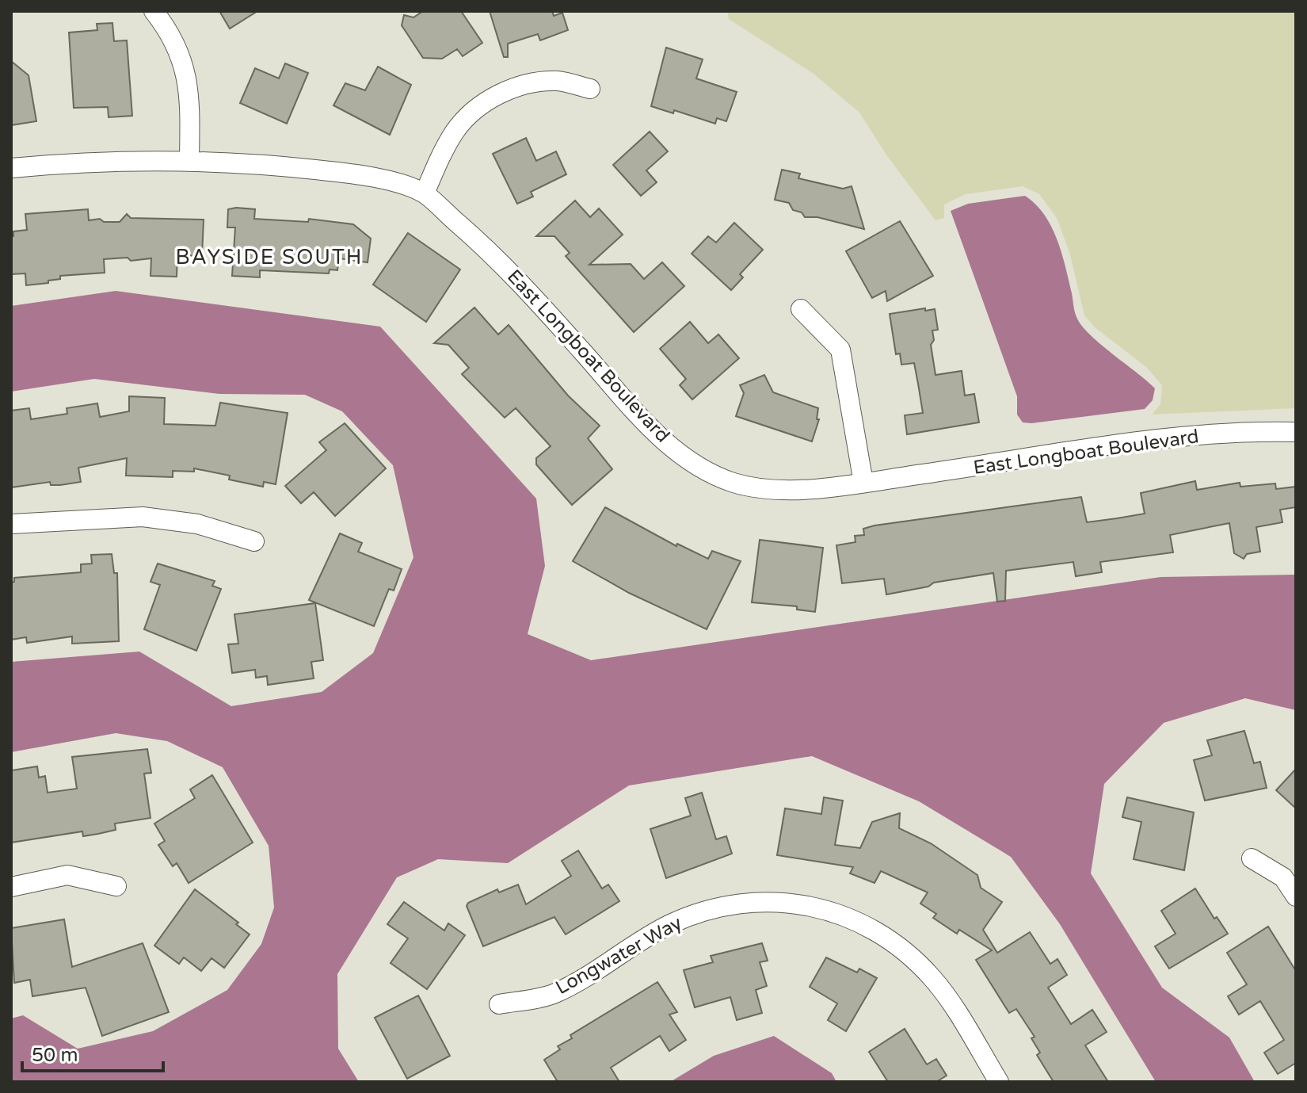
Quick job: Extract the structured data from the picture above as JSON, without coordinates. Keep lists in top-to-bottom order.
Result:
{
  "streets": {
    "street": ["East Longboat Boulevard", "Longwater Way"]
  },
  "districts": ["BAYSIDE SOUTH"],
  "scale_bar": "50 m"
}
